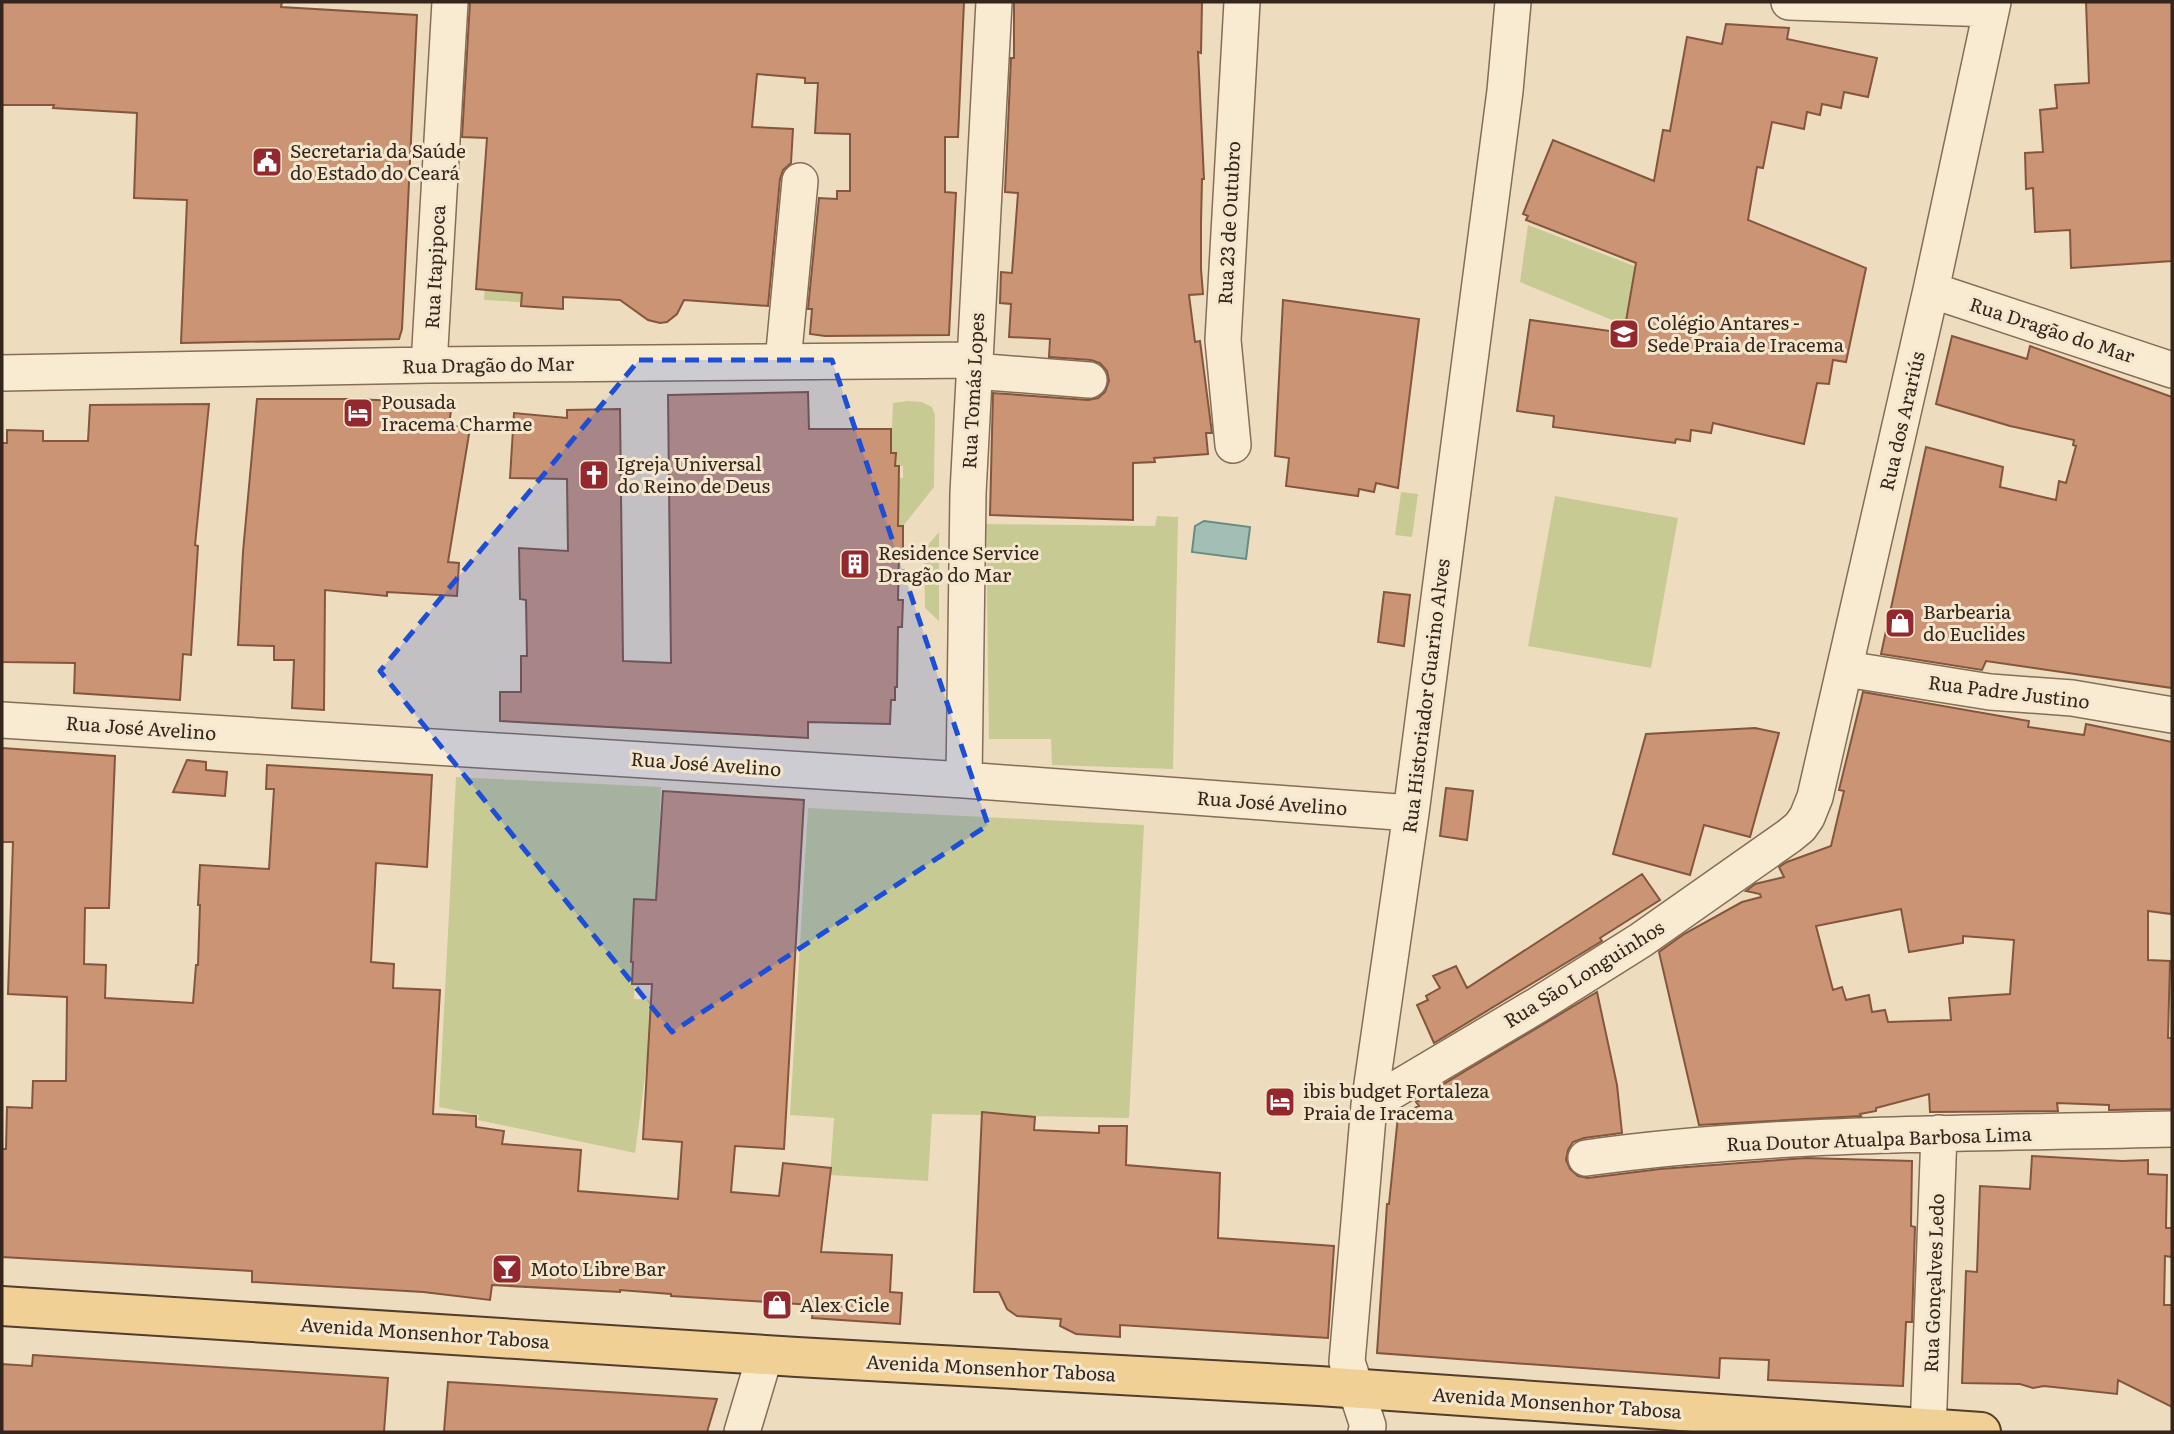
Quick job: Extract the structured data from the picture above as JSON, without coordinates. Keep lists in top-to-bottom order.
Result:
{
  "streets": {
    "main road": ["Avenida Monsenhor Tabosa"],
    "street": [
      "Rua 23 de Outubro",
      "Rua Itapipoca",
      "Rua Dragão do Mar",
      "Rua Tomás Lopes",
      "Rua dos Arariús",
      "Rua Padre Justino",
      "Rua Historiador Guarino Alves",
      "Rua José Avelino",
      "Rua São Longuinhos",
      "Rua Doutor Atualpa Barbosa Lima",
      "Rua Gonçalves Ledo"
    ]
  },
  "crossings": [
    ["Rua Itapipoca", "Rua Dragão do Mar"],
    ["Rua Dragão do Mar", "Rua Tomás Lopes"],
    ["Rua Dragão do Mar", "Rua dos Arariús"],
    ["Rua Tomás Lopes", "Rua José Avelino"],
    ["Rua dos Arariús", "Rua Padre Justino"],
    ["Rua dos Arariús", "Rua São Longuinhos"],
    ["Rua Historiador Guarino Alves", "Rua José Avelino"],
    ["Rua Historiador Guarino Alves", "Rua São Longuinhos"],
    ["Rua Historiador Guarino Alves", "Avenida Monsenhor Tabosa"],
    ["Rua Doutor Atualpa Barbosa Lima", "Rua Gonçalves Ledo"],
    ["Rua Gonçalves Ledo", "Avenida Monsenhor Tabosa"]
  ],
  "places": {
    "public building": ["Secretaria da Saúde do Estado do Ceará"],
    "school or university": ["Colégio Antares - Sede Praia de Iracema"],
    "hotel": ["Pousada Iracema Charme", "ibis budget Fortaleza Praia de Iracema"],
    "church": ["Igreja Universal do Reino de Deus"],
    "building": ["Residence Service Dragão do Mar"],
    "shop": ["Barbearia do Euclides", "Alex Cicle"],
    "bar": ["Moto Libre Bar"]
  }
}
